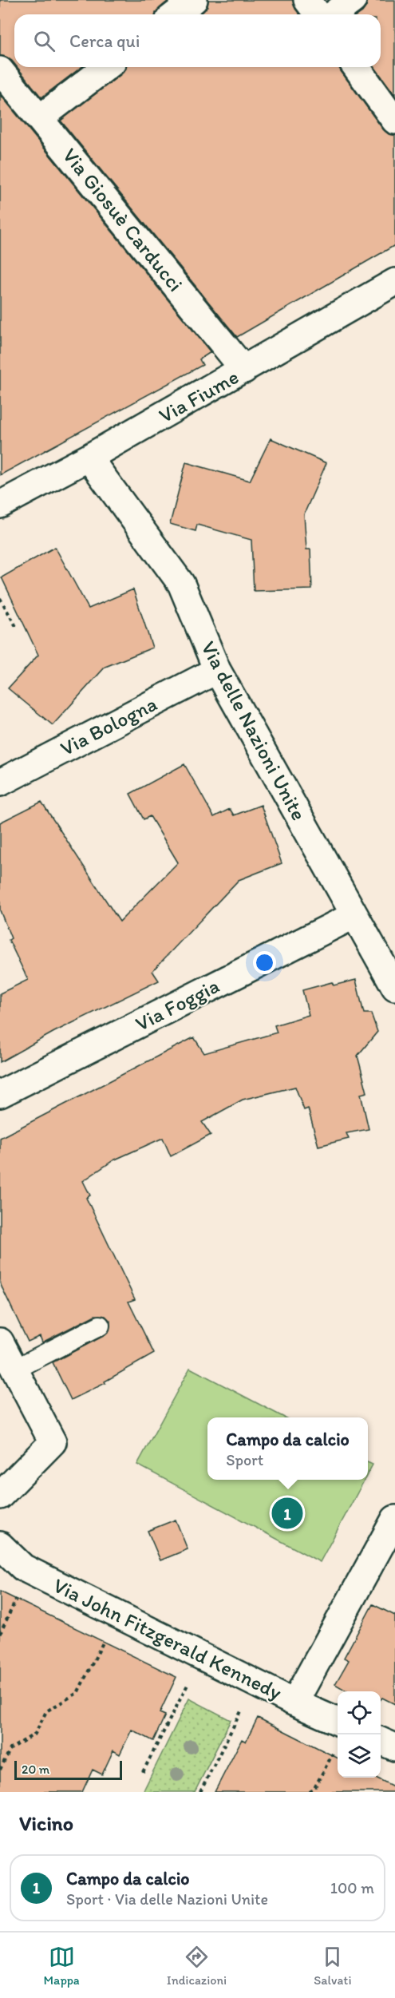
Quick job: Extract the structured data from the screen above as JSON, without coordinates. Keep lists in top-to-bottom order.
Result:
{
  "streets": {
    "street": [
      "Via Giosuè Carducci",
      "Via Fiume",
      "Via Bologna",
      "Via delle Nazioni Unite",
      "Via Foggia",
      "Via John Fitzgerald Kennedy"
    ]
  },
  "crossings": [
    ["Via Giosuè Carducci", "Via Fiume"],
    ["Via Fiume", "Via delle Nazioni Unite"],
    ["Via Bologna", "Via delle Nazioni Unite"],
    ["Via delle Nazioni Unite", "Via Foggia"]
  ],
  "scale_bar": "20 m",
  "page": {
    "search": "Cerca qui",
    "popup": ["Campo da calcio", "Sport"],
    "pins": "1",
    "scale": "20 m",
    "heading": "Vicino",
    "list": [
      {
        "mark": "1",
        "name": "Campo da calcio",
        "note": "Sport · Via delle Nazioni Unite",
        "value": "100 m"
      }
    ],
    "nav": ["Mappa", "Indicazioni", "Salvati"]
  }
}
